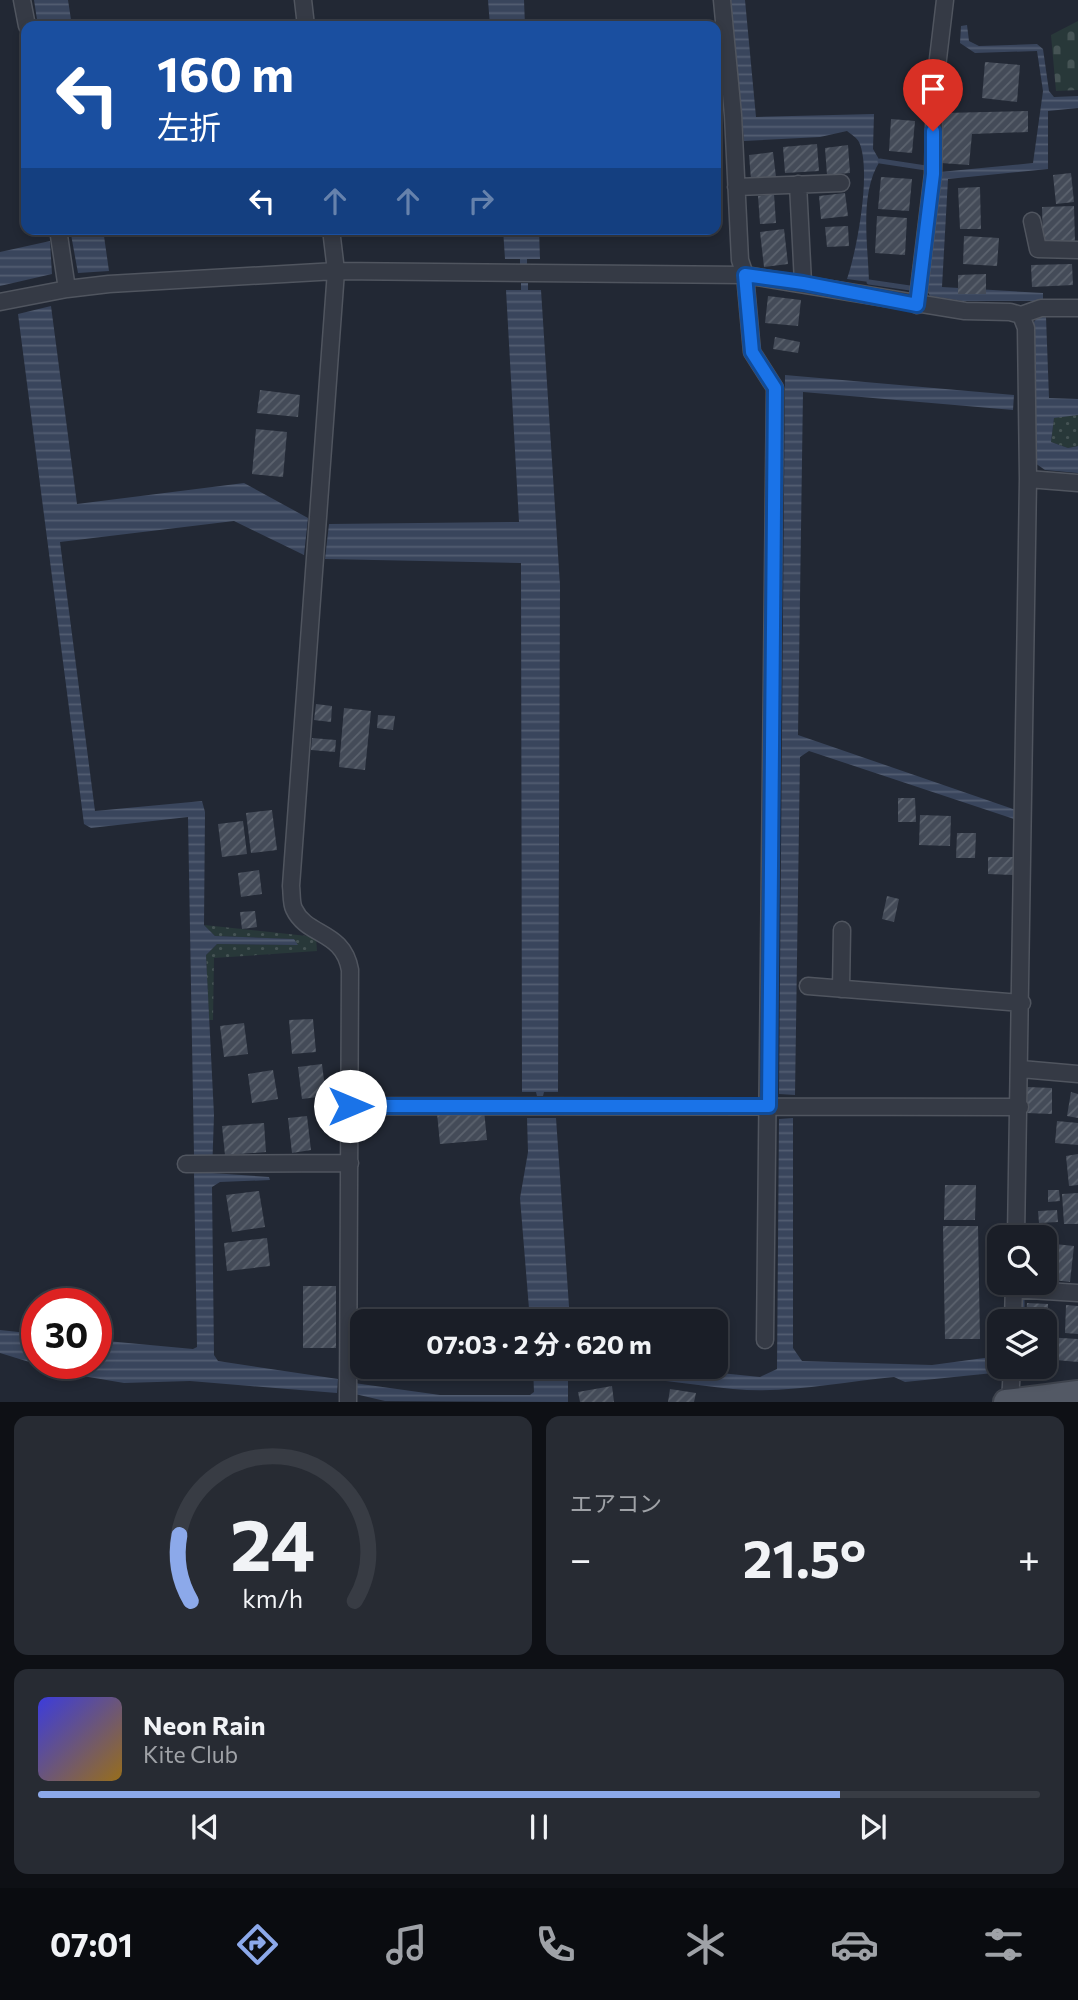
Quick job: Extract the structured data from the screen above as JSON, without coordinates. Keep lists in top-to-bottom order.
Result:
{
  "page": {
    "turn": ["160 m", "左折"],
    "limit": "30",
    "trip": "07:03 · 2 分 · 620 m",
    "tile": "エアコン",
    "heat": ["−", "21.5°", "+"],
    "song": ["Neon Rain", "Kite Club"],
    "tabs": "07:01",
    "gauge": ["24", "km/h"]
  }
}
